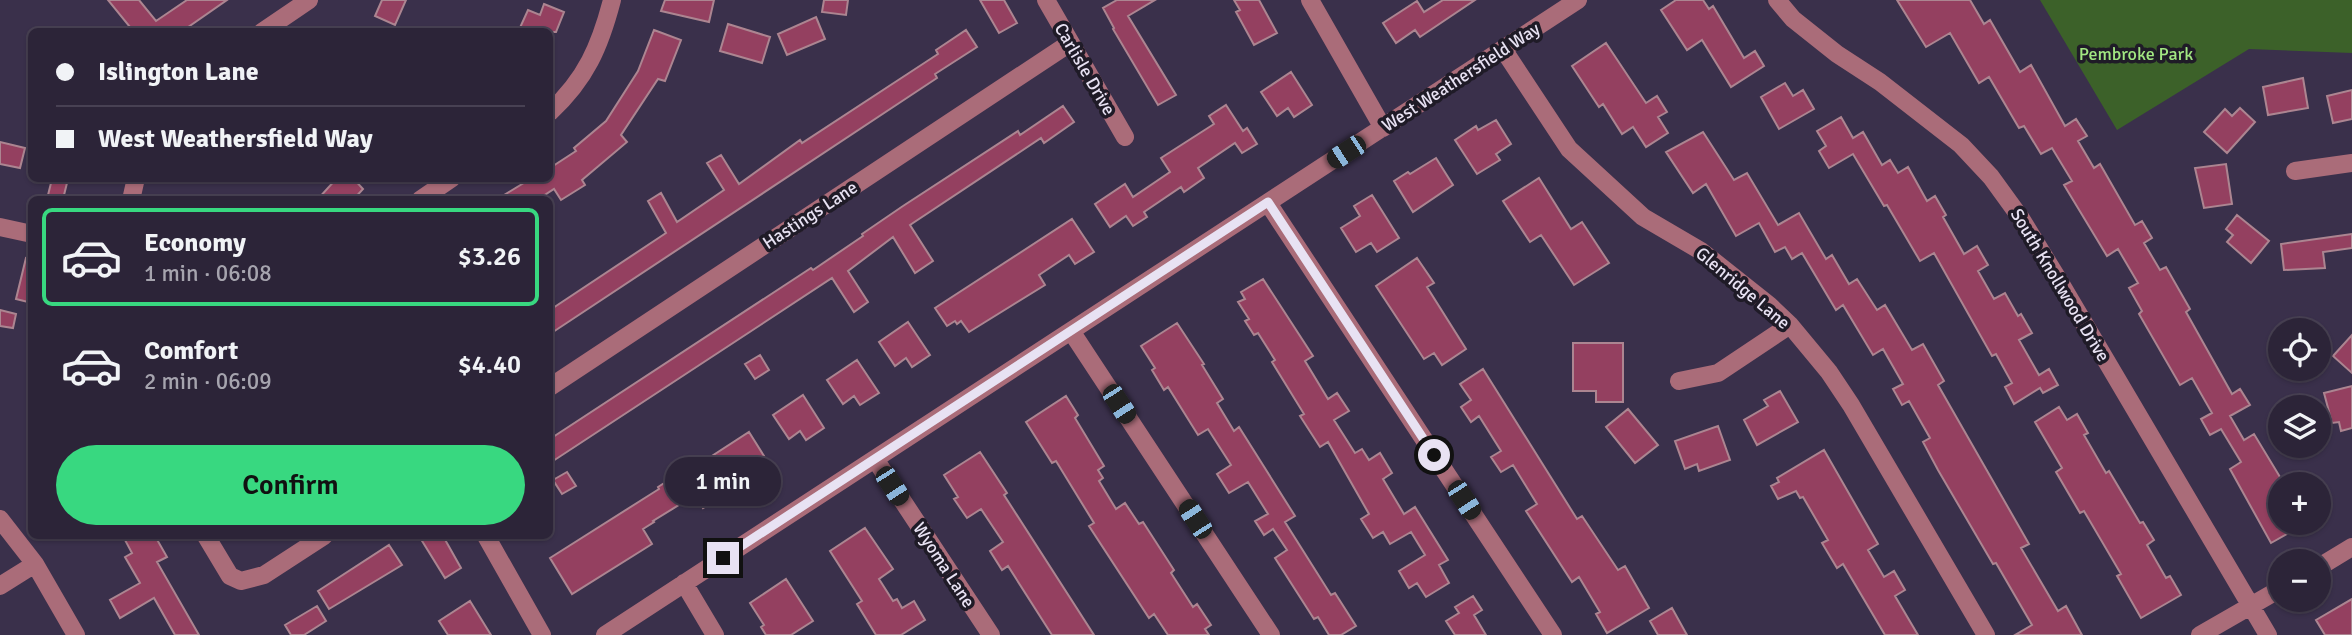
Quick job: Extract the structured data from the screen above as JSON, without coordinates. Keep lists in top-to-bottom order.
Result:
{
  "streets": {
    "street": [
      "Carlisle Drive",
      "West Weathersfield Way",
      "Hastings Lane",
      "South Knollwood Drive",
      "Glenridge Lane",
      "Wyoma Lane"
    ]
  },
  "crossings": [
    ["Carlisle Drive", "Hastings Lane"],
    ["West Weathersfield Way", "Glenridge Lane"],
    ["West Weathersfield Way", "Wyoma Lane"]
  ],
  "parks": ["Pembroke Park"],
  "page": {
    "banner": ["Islington Lane", "West Weathersfield Way"],
    "list": [
      {
        "name": "Economy",
        "note": "1 min · 06:08",
        "value": "$3.26"
      },
      {
        "name": "Comfort",
        "note": "2 min · 06:09",
        "value": "$4.40"
      }
    ],
    "map_buttons": ["+", "−"],
    "buttons": "Confirm",
    "bubble": "1 min"
  }
}
